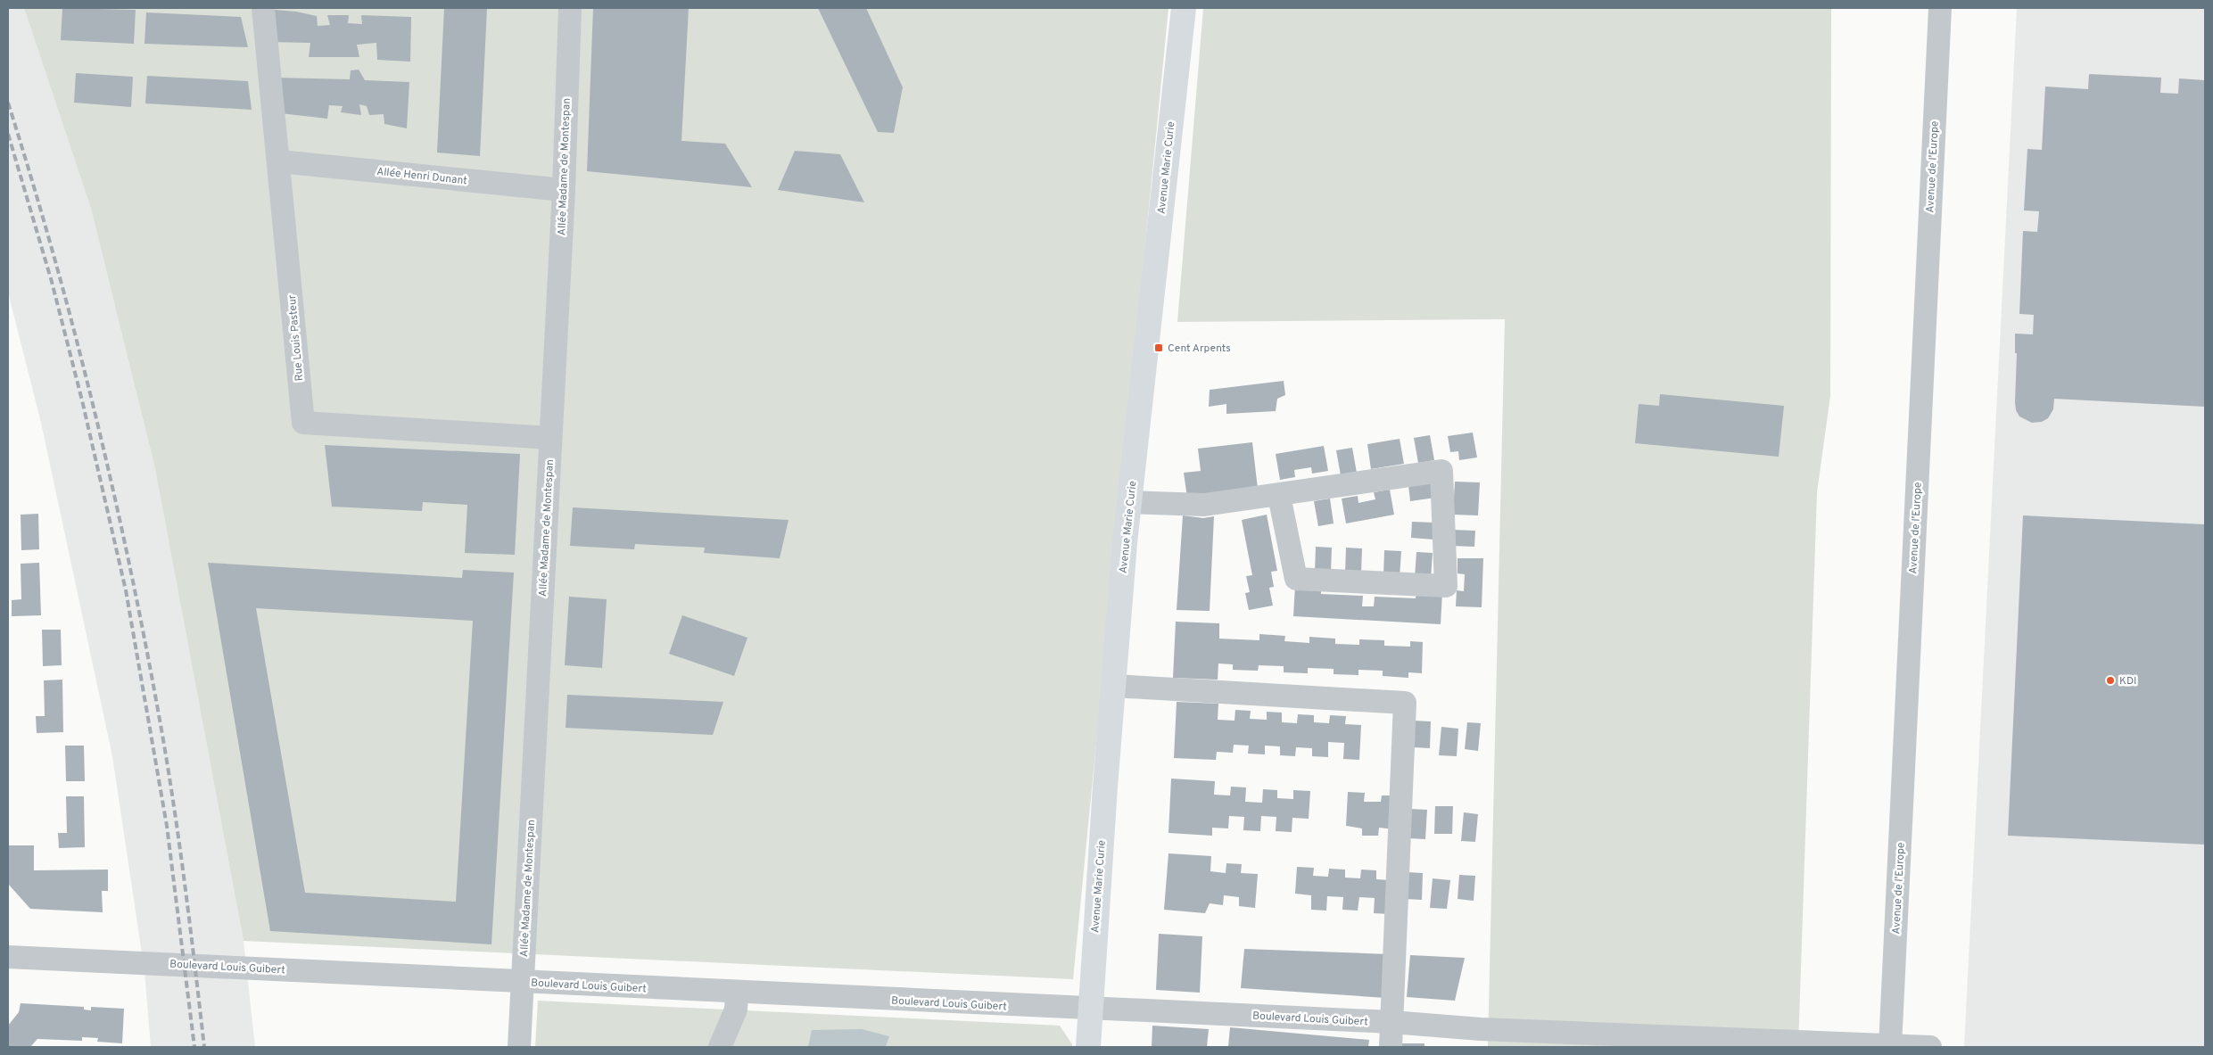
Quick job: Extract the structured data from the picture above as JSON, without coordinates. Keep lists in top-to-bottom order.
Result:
{
  "streets": {
    "main road": ["Avenue Marie Curie"],
    "street": [
      "Allée Madame de Montespan",
      "Avenue de l'Europe",
      "Allée Henri Dunant",
      "Rue Louis Pasteur",
      "Boulevard Louis Guibert"
    ]
  },
  "crossings": [
    ["Allée Madame de Montespan", "Allée Henri Dunant"],
    ["Allée Madame de Montespan", "Rue Louis Pasteur"],
    ["Allée Madame de Montespan", "Boulevard Louis Guibert"],
    ["Avenue de l'Europe", "Boulevard Louis Guibert"],
    ["Avenue Marie Curie", "Boulevard Louis Guibert"],
    ["Allée Henri Dunant", "Rue Louis Pasteur"]
  ],
  "places": {
    "transit": ["Cent Arpents"],
    "other": ["KDI"]
  }
}
